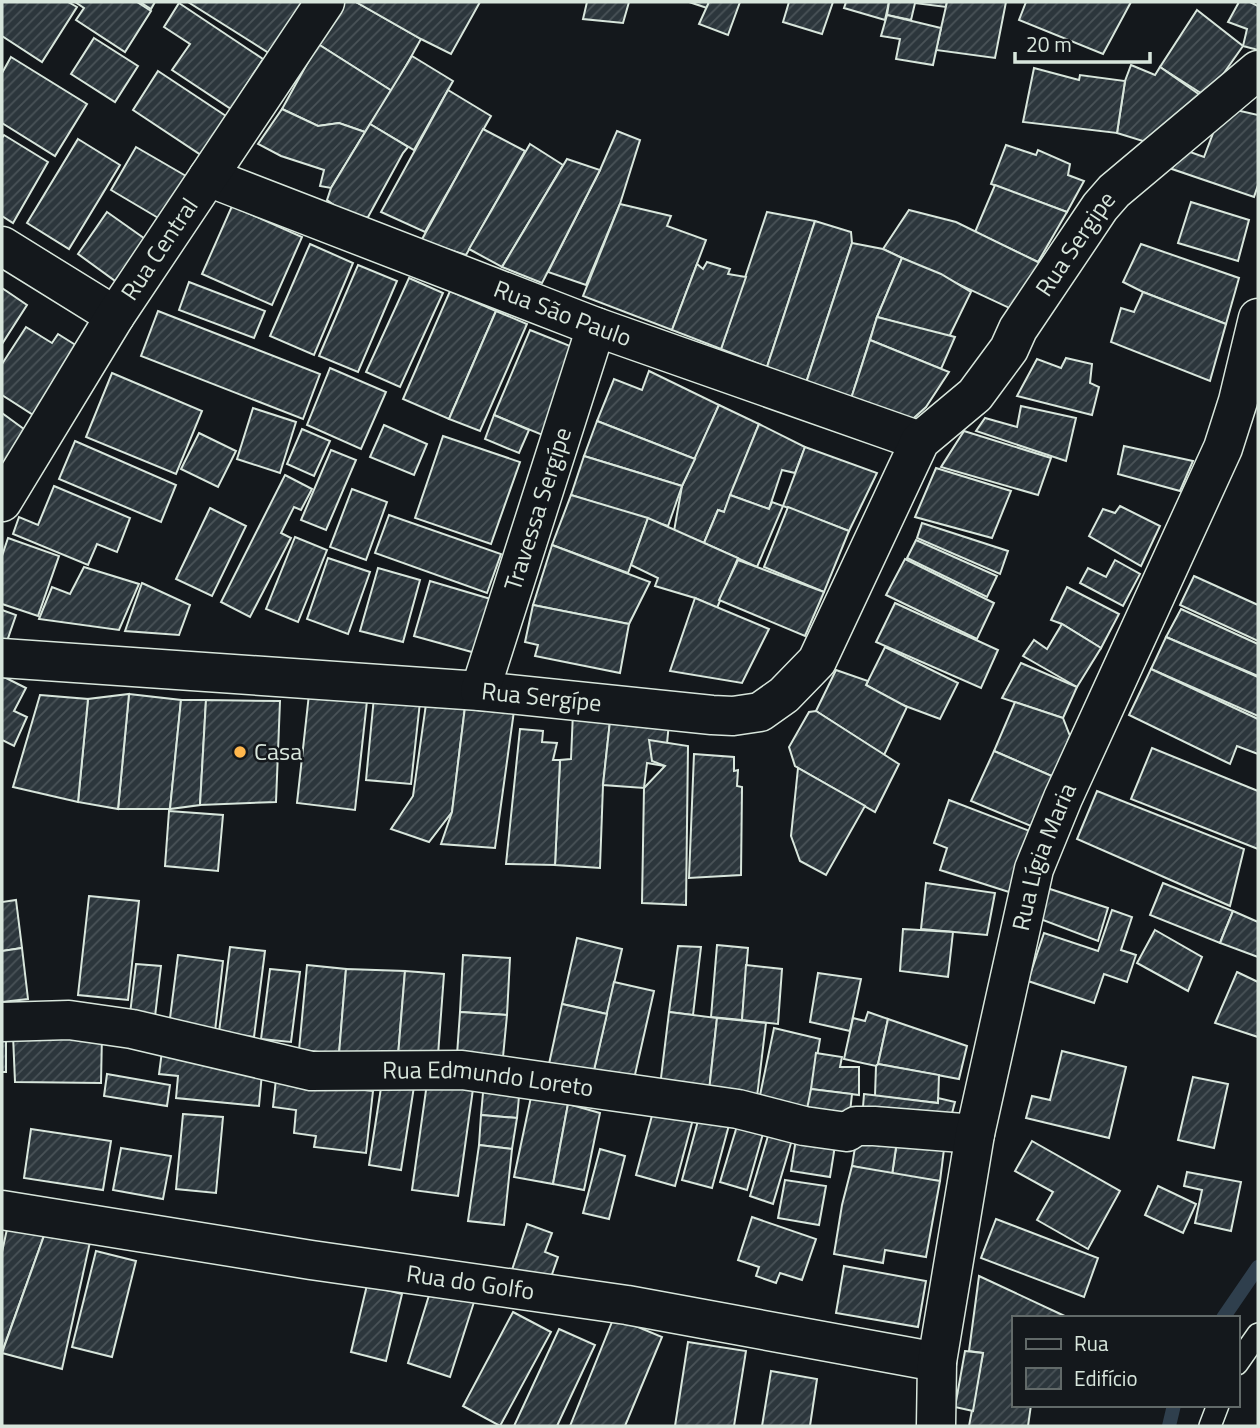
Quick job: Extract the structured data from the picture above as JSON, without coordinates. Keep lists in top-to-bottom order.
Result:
{
  "streets": {
    "street": [
      "Rua Sergipe",
      "Rua Central",
      "Rua São Paulo",
      "Travessa Sergípe",
      "Rua Sergípe",
      "Rua Lígia Maria",
      "Rua Edmundo Loreto",
      "Rua do Golfo"
    ]
  },
  "crossings": [
    ["Rua Sergipe", "Rua São Paulo"],
    ["Rua Sergipe", "Rua Sergípe"],
    ["Rua Central", "Rua São Paulo"],
    ["Rua São Paulo", "Travessa Sergípe"],
    ["Rua São Paulo", "Rua Sergípe"],
    ["Travessa Sergípe", "Rua Sergípe"],
    ["Rua Lígia Maria", "Rua Edmundo Loreto"],
    ["Rua Lígia Maria", "Rua do Golfo"]
  ],
  "places": ["Casa"],
  "legend": ["Rua", "Edifício"],
  "scale_bar": "20 m"
}
